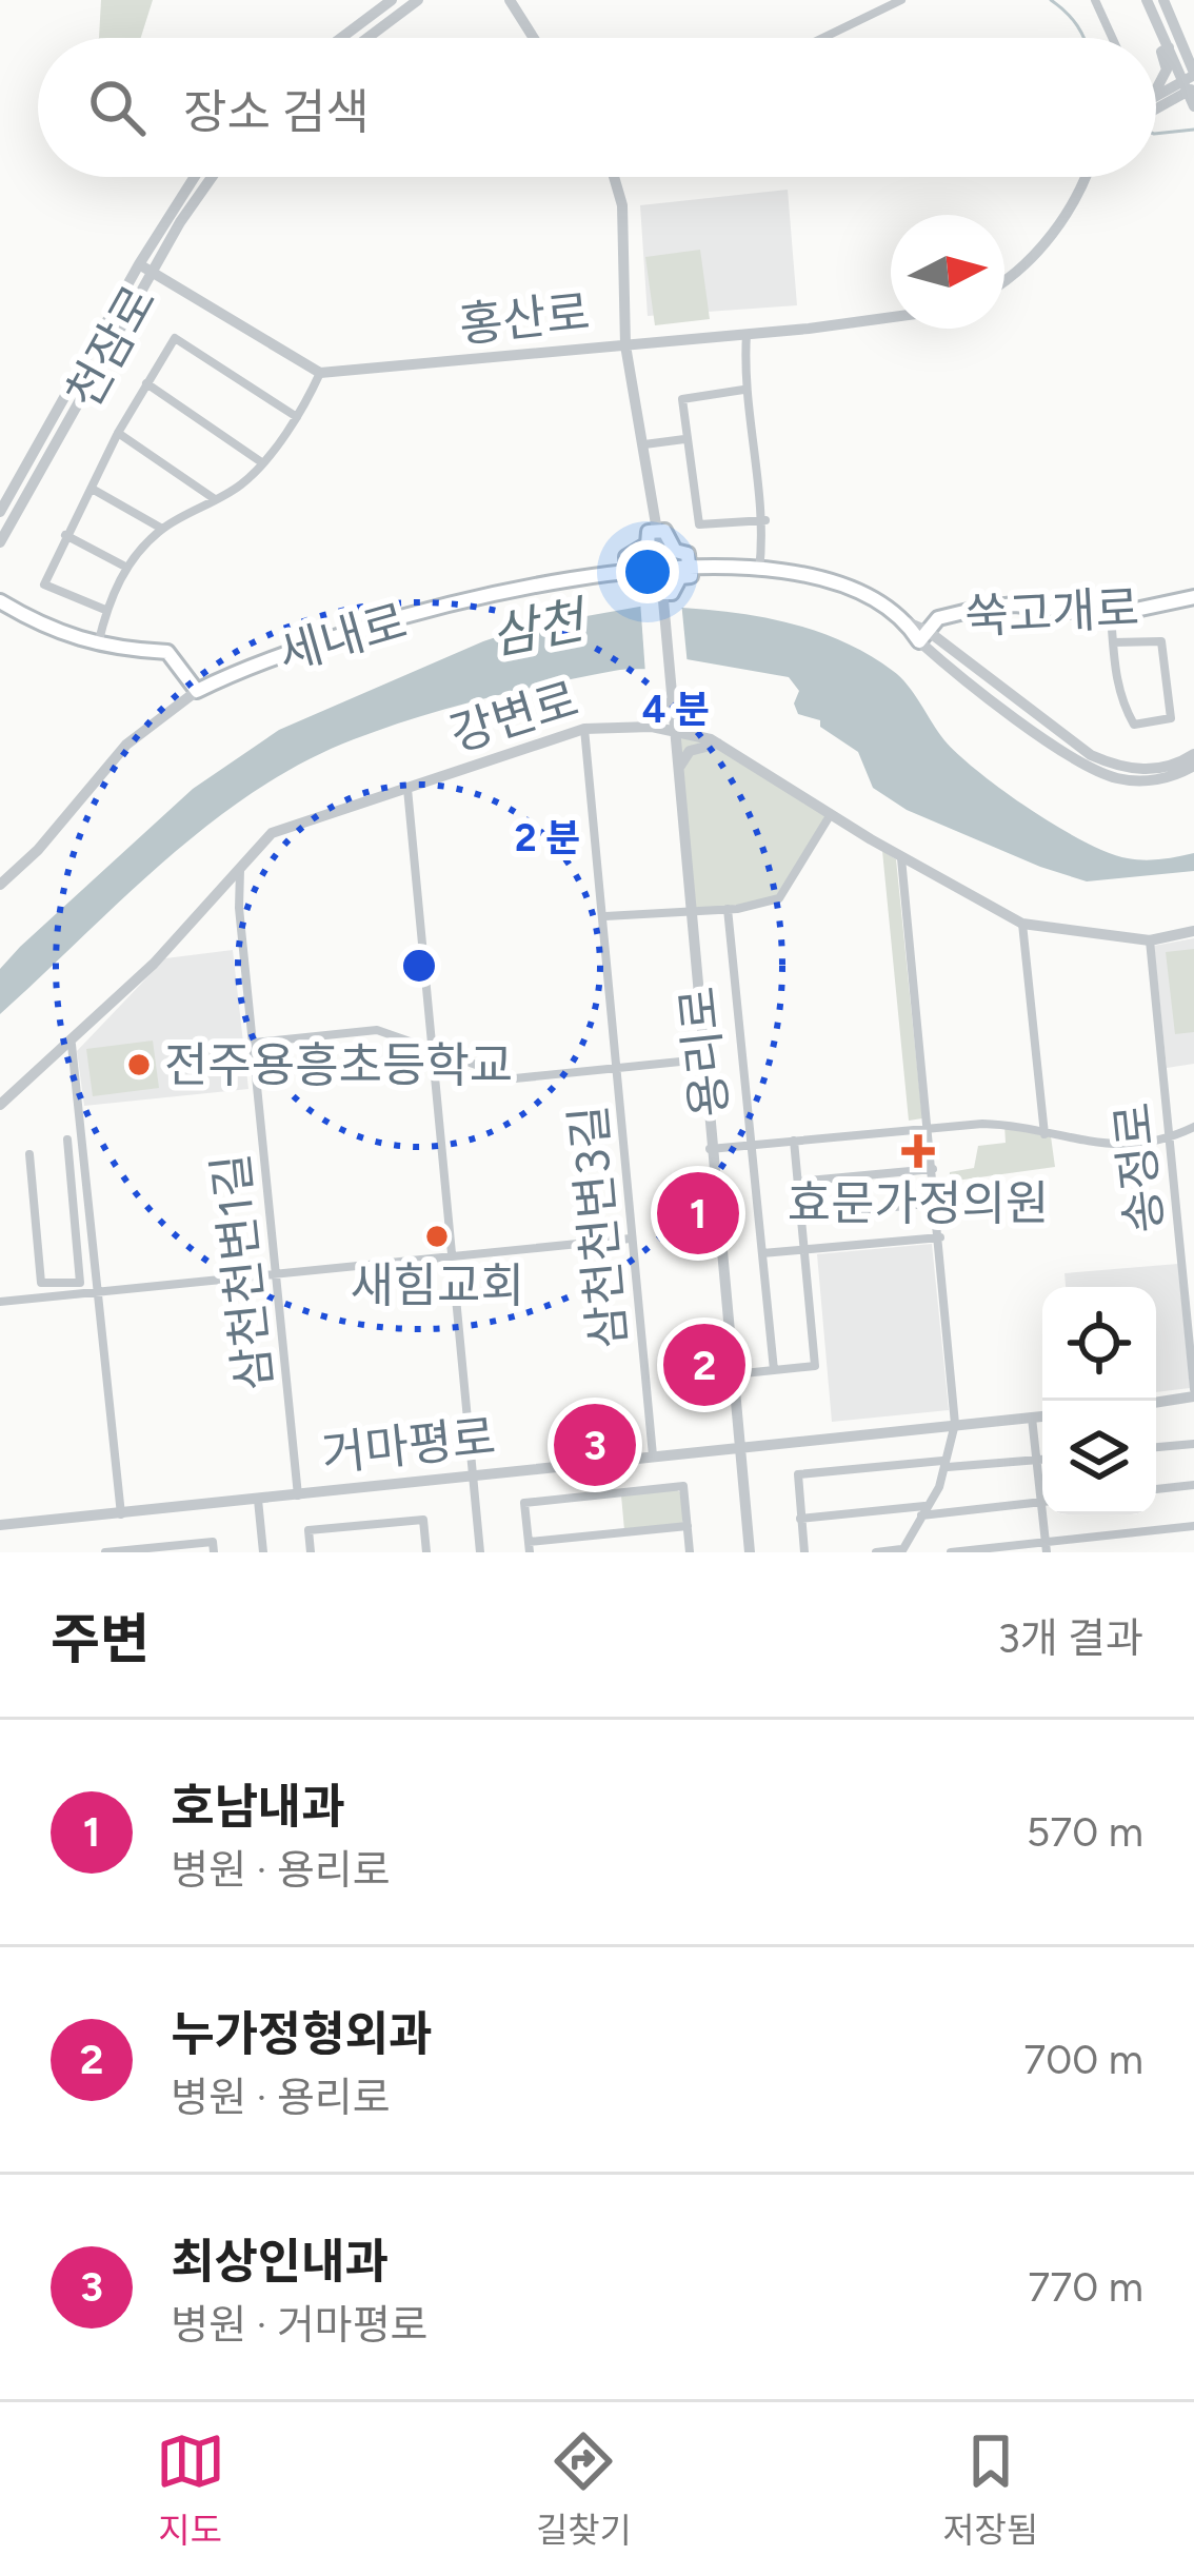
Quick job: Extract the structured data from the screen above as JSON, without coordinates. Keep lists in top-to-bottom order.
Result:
{
  "streets": {
    "main road": ["쑥고개로", "세내로"],
    "street": [
      "홍산로",
      "천잠로",
      "강변로",
      "용리로",
      "송정로",
      "삼천천변3길",
      "삼천천변1길",
      "거마평로"
    ]
  },
  "crossings": [
    ["홍산로", "용리로"],
    ["쑥고개로", "세내로"],
    ["세내로", "용리로"],
    ["강변로", "용리로"],
    ["강변로", "송정로"],
    ["강변로", "삼천천변3길"],
    ["강변로", "삼천천변1길"],
    ["용리로", "삼천천변3길"],
    ["용리로", "거마평로"],
    ["삼천천변3길", "거마평로"],
    ["삼천천변1길", "거마평로"]
  ],
  "water": ["삼천"],
  "places": {
    "other": ["전주용흥초등학교", "새힘교회"],
    "health": ["효문가정의원"]
  },
  "north": "right",
  "page": {
    "search": "장소 검색",
    "pins": ["1", "2", "3"],
    "heading": ["주변", "3개 결과"],
    "list": [
      {
        "mark": "1",
        "name": "호남내과",
        "note": "병원 · 용리로",
        "value": "570 m"
      },
      {
        "mark": "2",
        "name": "누가정형외과",
        "note": "병원 · 용리로",
        "value": "700 m"
      },
      {
        "mark": "3",
        "name": "최상인내과",
        "note": "병원 · 거마평로",
        "value": "770 m"
      }
    ],
    "nav": ["지도", "길찾기", "저장됨"]
  },
  "rings": ["4 분", "2 분"]
}
